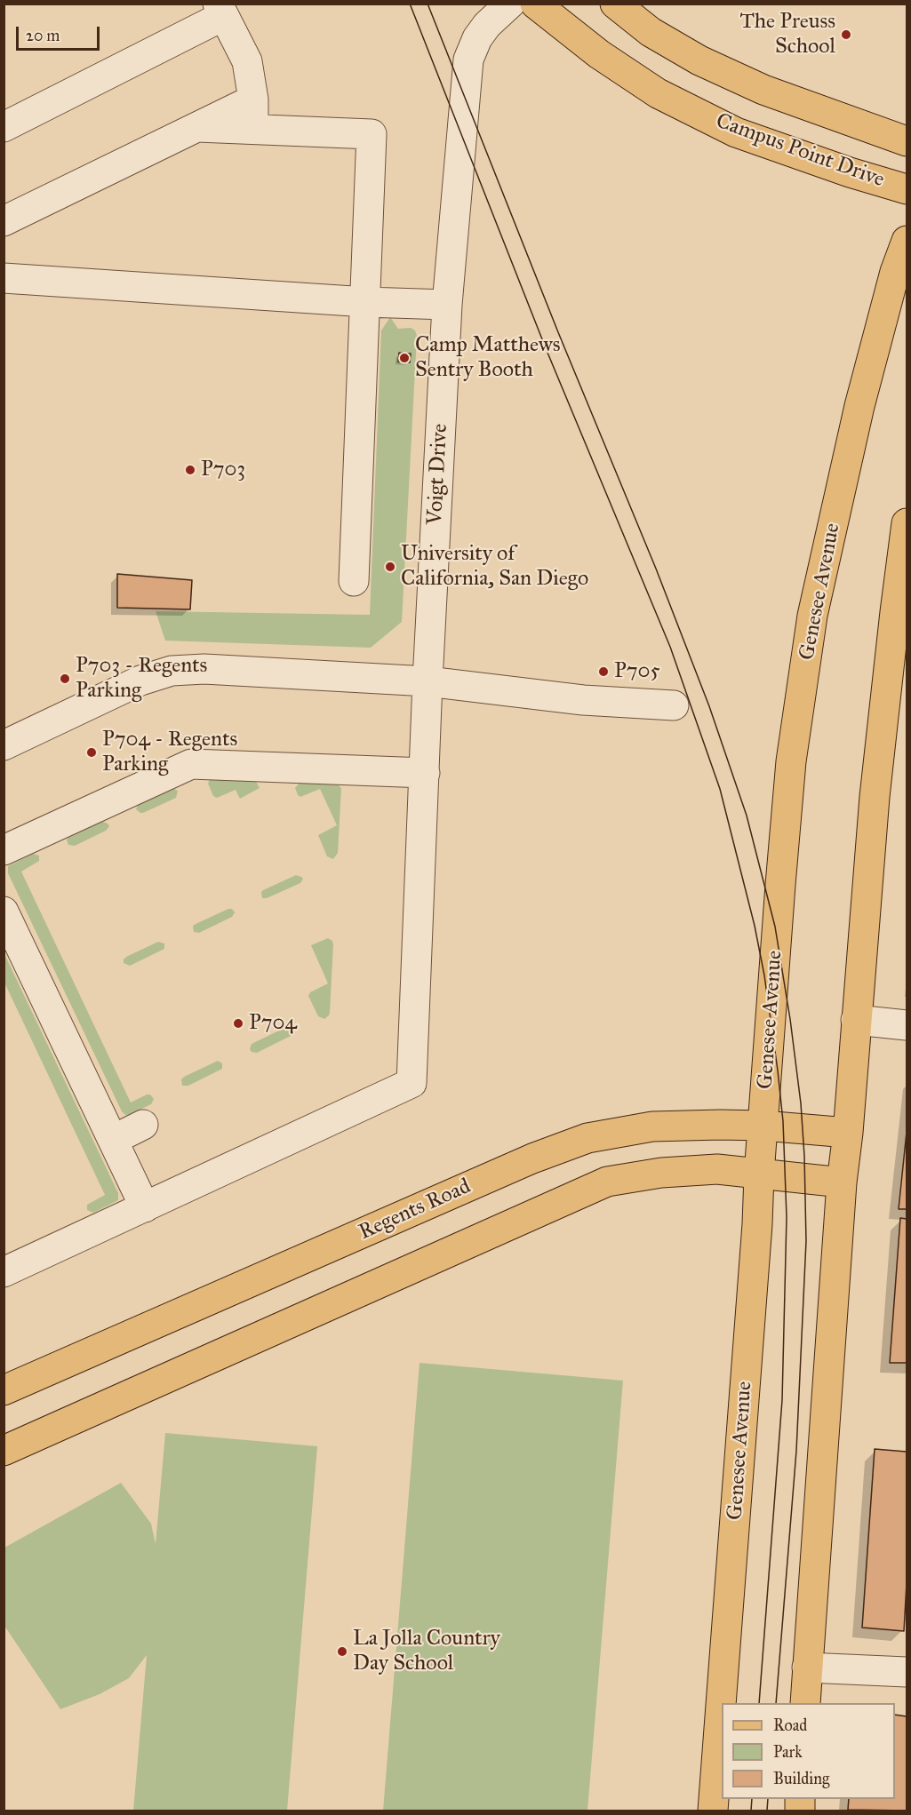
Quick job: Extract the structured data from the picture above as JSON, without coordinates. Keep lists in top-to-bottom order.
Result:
{
  "streets": {
    "main road": ["Campus Point Drive", "Genesee Avenue", "Regents Road"],
    "street": ["Voigt Drive"]
  },
  "crossings": [
    ["Genesee Avenue", "Regents Road"]
  ],
  "places": [
    "The Preuss School",
    "Camp Matthews Sentry Booth",
    "P703",
    "University of California, San Diego",
    "P705",
    "P703 - Regents Parking",
    "P704 - Regents Parking",
    "P704",
    "La Jolla Country Day School"
  ],
  "legend": ["Road", "Park", "Building"],
  "scale_bar": "20 m"
}
